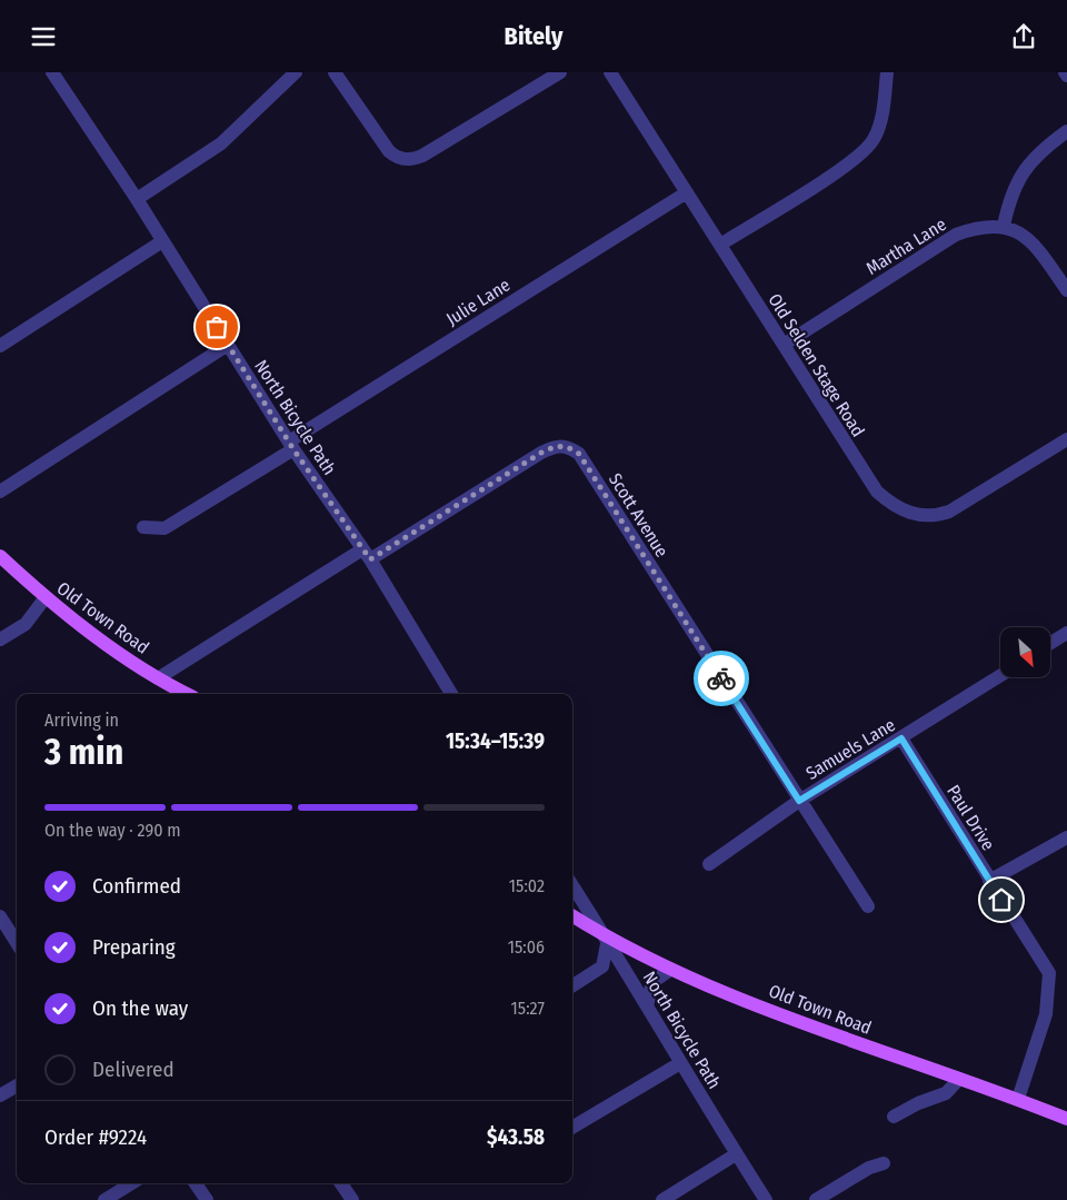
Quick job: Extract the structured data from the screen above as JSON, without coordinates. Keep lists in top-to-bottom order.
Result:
{
  "streets": {
    "main road": ["Old Town Road"],
    "street": [
      "Martha Lane",
      "Julie Lane",
      "Old Selden Stage Road",
      "North Bicycle Path",
      "Scott Avenue",
      "Samuels Lane",
      "Paul Drive"
    ]
  },
  "crossings": [
    ["Martha Lane", "Old Selden Stage Road"],
    ["Julie Lane", "Old Selden Stage Road"],
    ["Julie Lane", "North Bicycle Path"],
    ["North Bicycle Path", "Scott Avenue"],
    ["North Bicycle Path", "Old Town Road"],
    ["Scott Avenue", "Samuels Lane"],
    ["Old Town Road", "Paul Drive"],
    ["Samuels Lane", "Paul Drive"]
  ],
  "north": "bottom right",
  "page": {
    "header": "Bitely",
    "heading": ["3 min", "Arriving in", "15:34–15:39"],
    "panel": ["Order #9224", "$43.58"],
    "bar": "On the way · 290 m",
    "list": [
      ["Confirmed", "15:02"],
      ["Preparing", "15:06"],
      ["On the way", "15:27"],
      "Delivered"
    ]
  }
}
